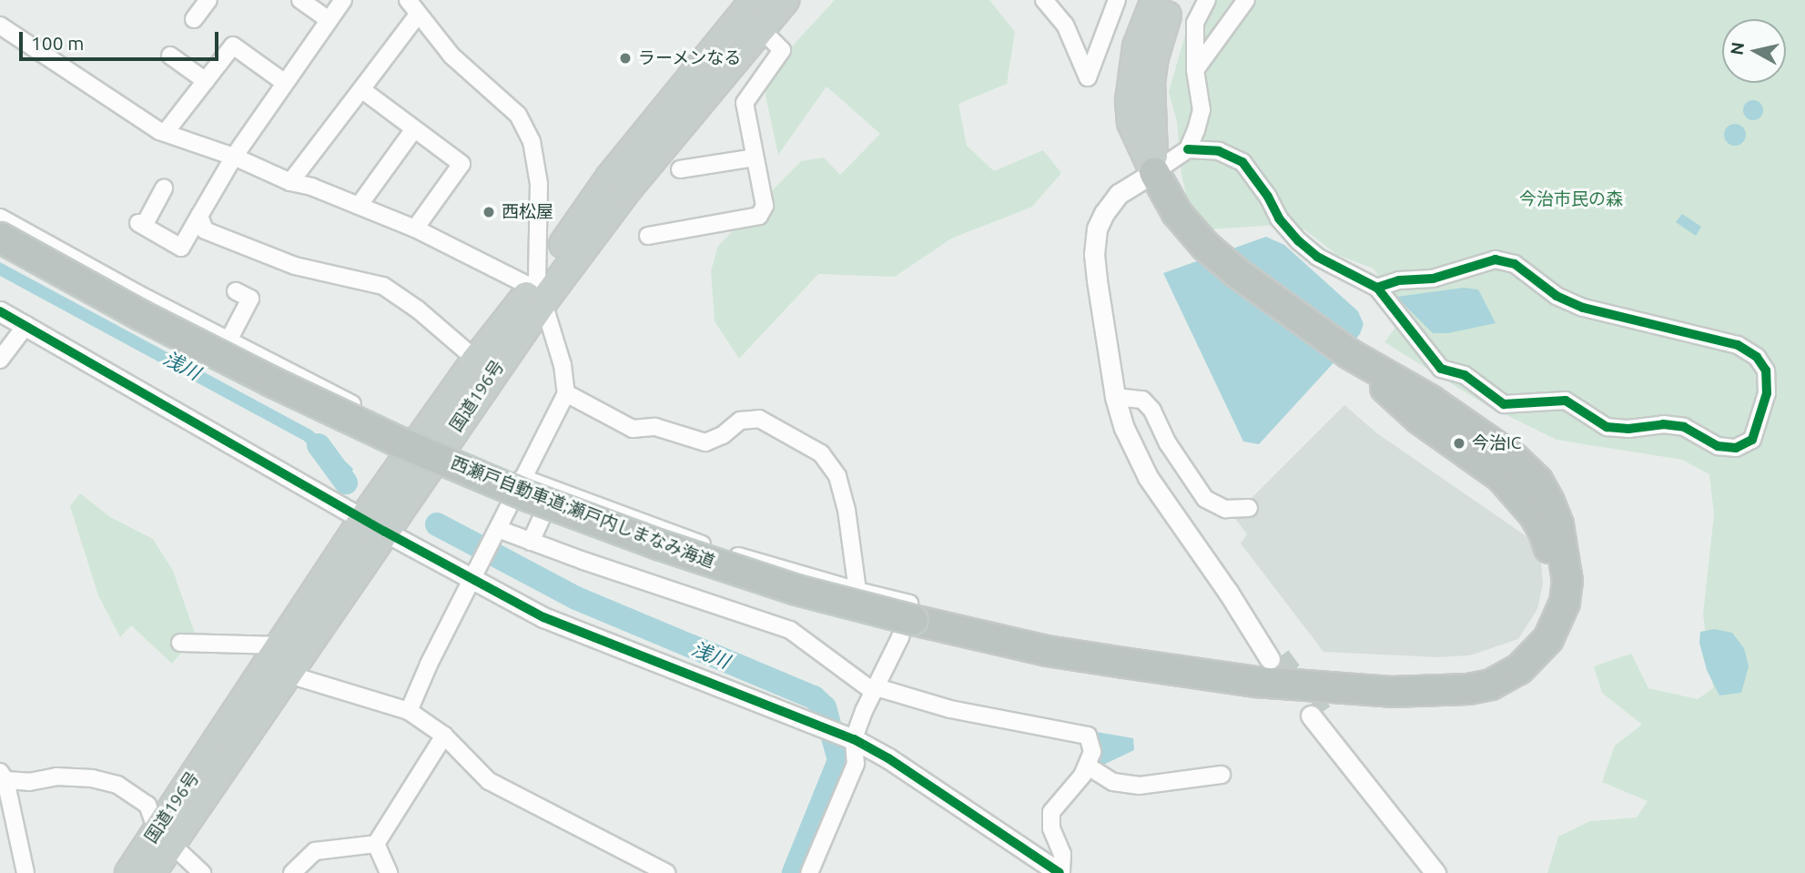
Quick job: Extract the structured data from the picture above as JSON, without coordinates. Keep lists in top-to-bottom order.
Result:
{
  "streets": {
    "highway": ["国道196号", "西瀬戸自動車道;瀬戸内しまなみ海道"]
  },
  "water": ["浅川"],
  "parks": ["今治市民の森"],
  "places": ["ラーメンなる", "西松屋", "今治IC"],
  "scale_bar": "100 m",
  "north": "left"
}
